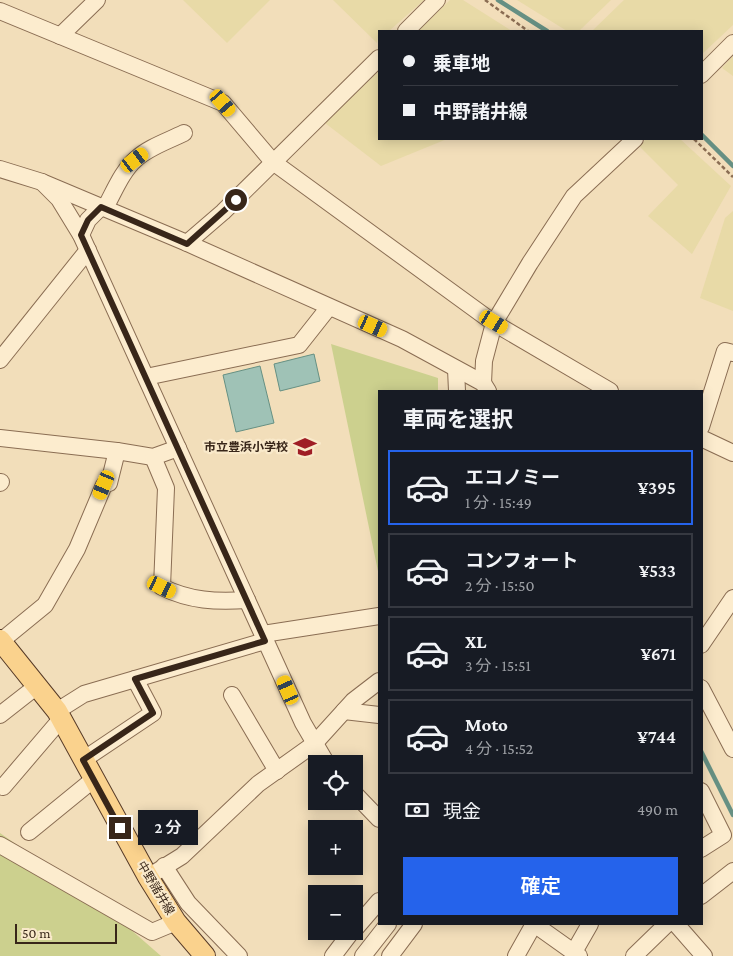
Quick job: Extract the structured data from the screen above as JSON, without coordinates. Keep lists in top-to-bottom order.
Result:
{
  "streets": {
    "main road": ["中野諸井線"]
  },
  "places": {
    "school or university": ["市立豊浜小学校"]
  },
  "scale_bar": "50 m",
  "page": {
    "banner": ["乗車地", "中野諸井線"],
    "heading": "車両を選択",
    "list": [
      {
        "name": "エコノミー",
        "note": "1 分 · 15:49",
        "value": "¥395"
      },
      {
        "name": "コンフォート",
        "note": "2 分 · 15:50",
        "value": "¥533"
      },
      {
        "name": "XL",
        "note": "3 分 · 15:51",
        "value": "¥671"
      },
      {
        "name": "Moto",
        "note": "4 分 · 15:52",
        "value": "¥744"
      }
    ],
    "map_buttons": ["+", "−"],
    "pay": ["現金", "490 m"],
    "bubble": "2 分",
    "buttons": "確定",
    "scale": "50 m"
  }
}
